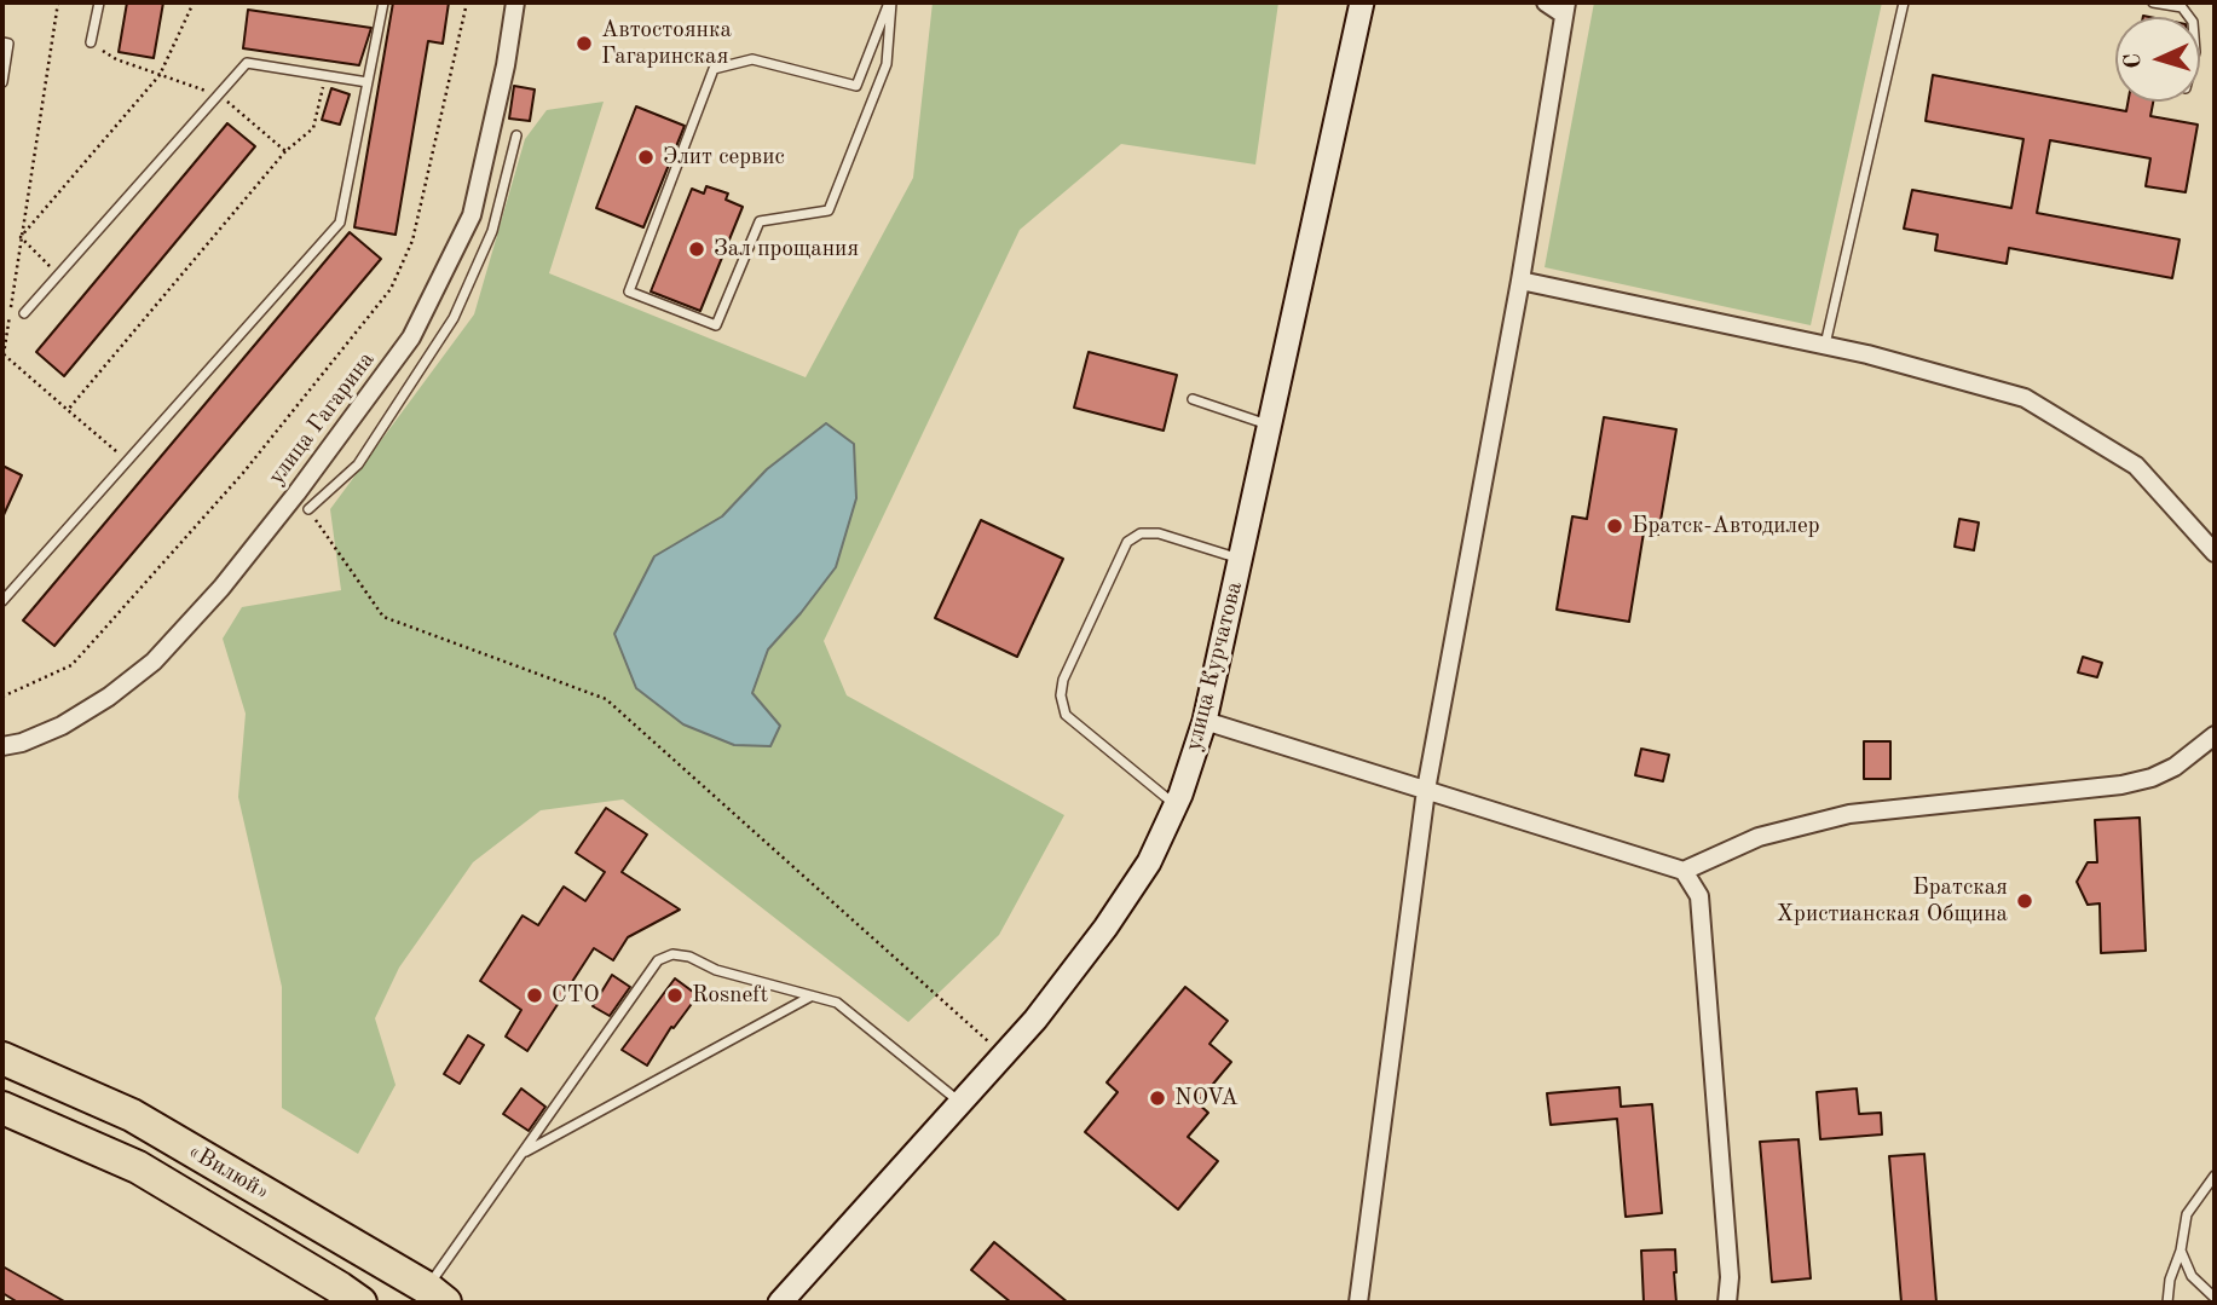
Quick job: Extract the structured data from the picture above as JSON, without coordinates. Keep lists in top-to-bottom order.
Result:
{
  "streets": {
    "highway": ["«Вилюй»"],
    "main road": ["улица Курчатова"],
    "street": ["улица Гагарина"]
  },
  "places": [
    "Автостоянка Гагаринская",
    "Элит сервис",
    "Зал прощания",
    "Братск-Автодилер",
    "Братская Христианская Община",
    "СТО",
    "Rosneft",
    "NOVA"
  ],
  "north": "left"
}
